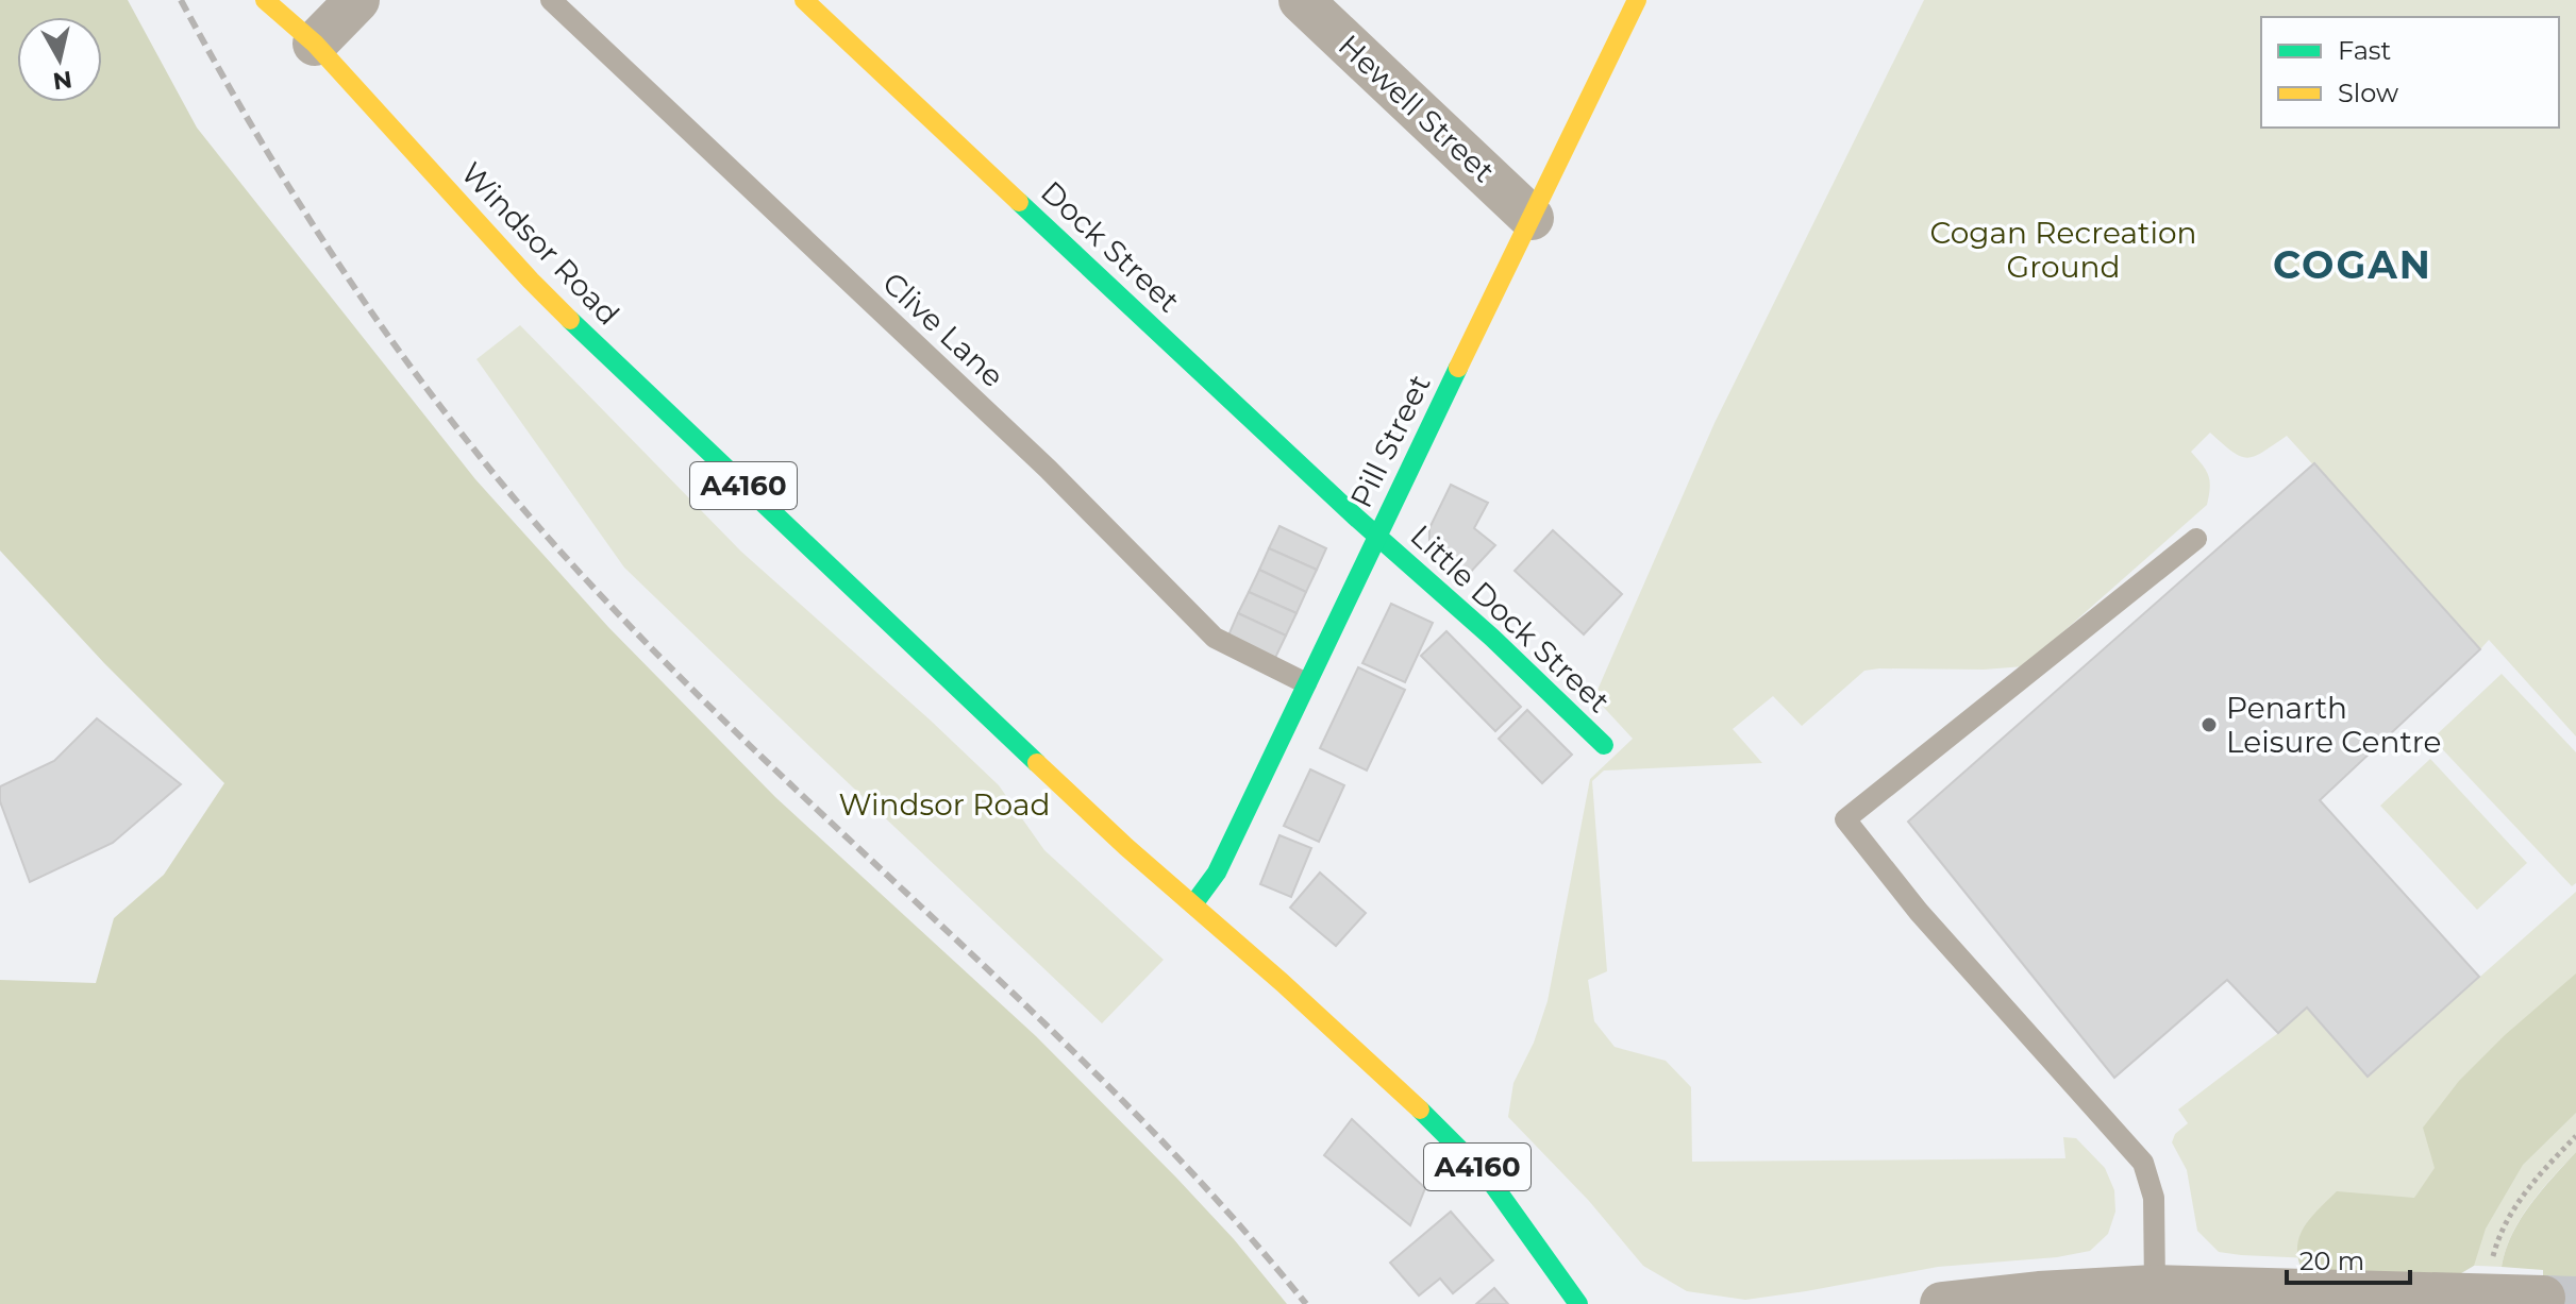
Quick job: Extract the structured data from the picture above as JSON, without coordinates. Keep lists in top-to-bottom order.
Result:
{
  "streets": {
    "street": [
      "Hewell Street",
      "Windsor Road",
      "Dock Street",
      "Pill Street",
      "A4160",
      "Little Dock Street"
    ],
    "lane": ["Clive Lane"]
  },
  "crossings": [
    ["Hewell Street", "Pill Street"],
    ["Windsor Road", "Pill Street"],
    ["Dock Street", "Pill Street"],
    ["Dock Street", "Little Dock Street"],
    ["Clive Lane", "Pill Street"],
    ["Pill Street", "Little Dock Street"]
  ],
  "districts": ["COGAN"],
  "parks": ["Cogan Recreation Ground", "Windsor Road"],
  "places": ["Penarth Leisure Centre"],
  "legend": ["Fast", "Slow"],
  "scale_bar": "20 m",
  "north": "bottom"
}
